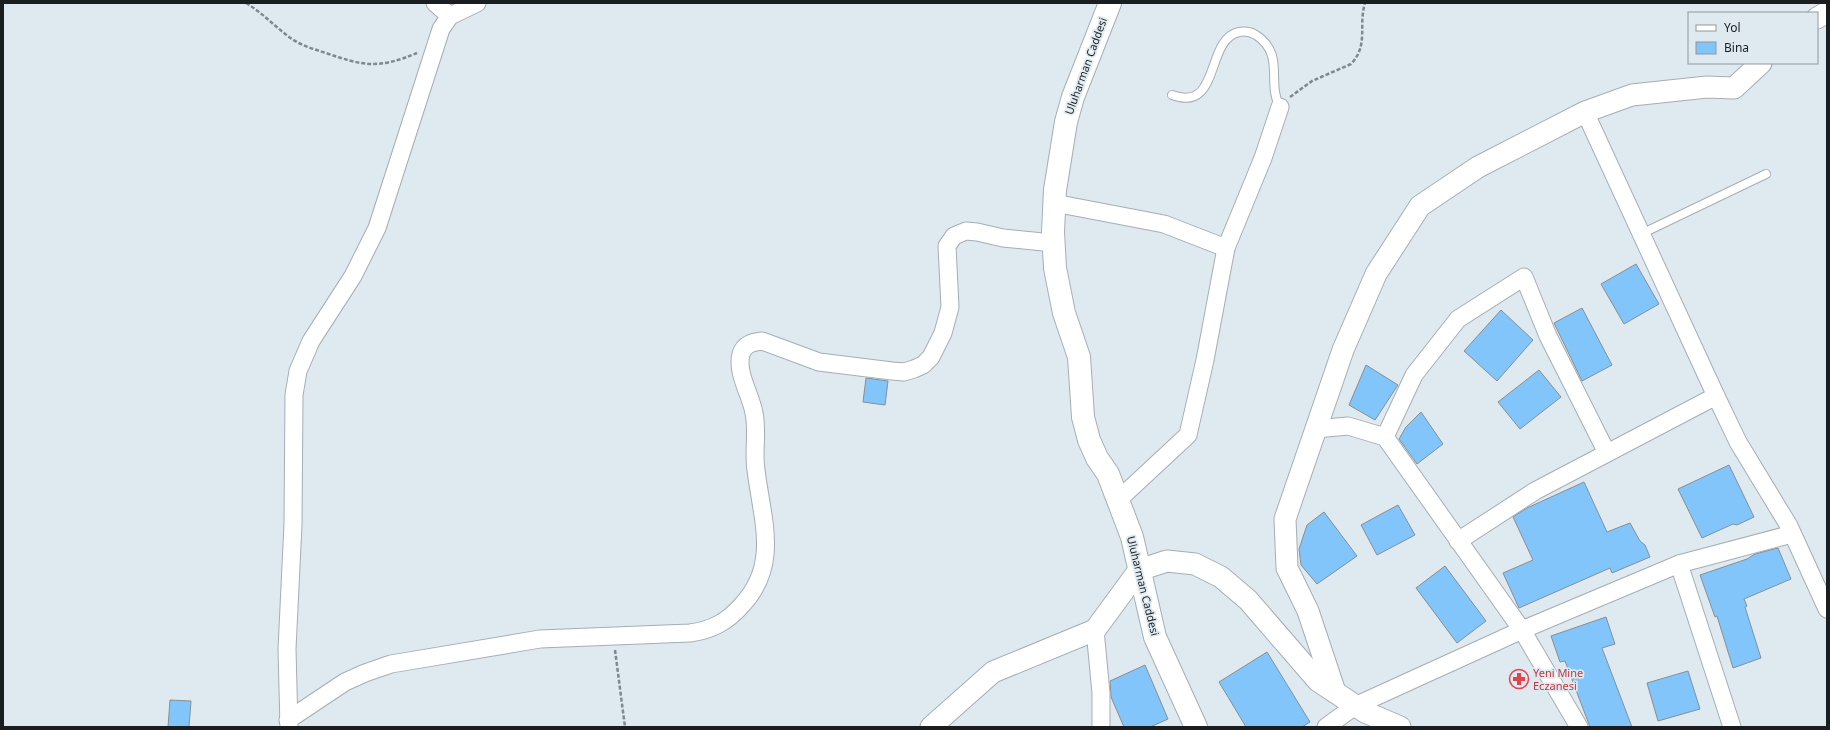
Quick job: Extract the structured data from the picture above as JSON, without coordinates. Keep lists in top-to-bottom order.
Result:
{
  "streets": {
    "main road": ["Uluharman Caddesi"]
  },
  "places": {
    "pharmacy": ["Yeni Mine Eczanesi"]
  },
  "legend": ["Yol", "Bina"]
}
